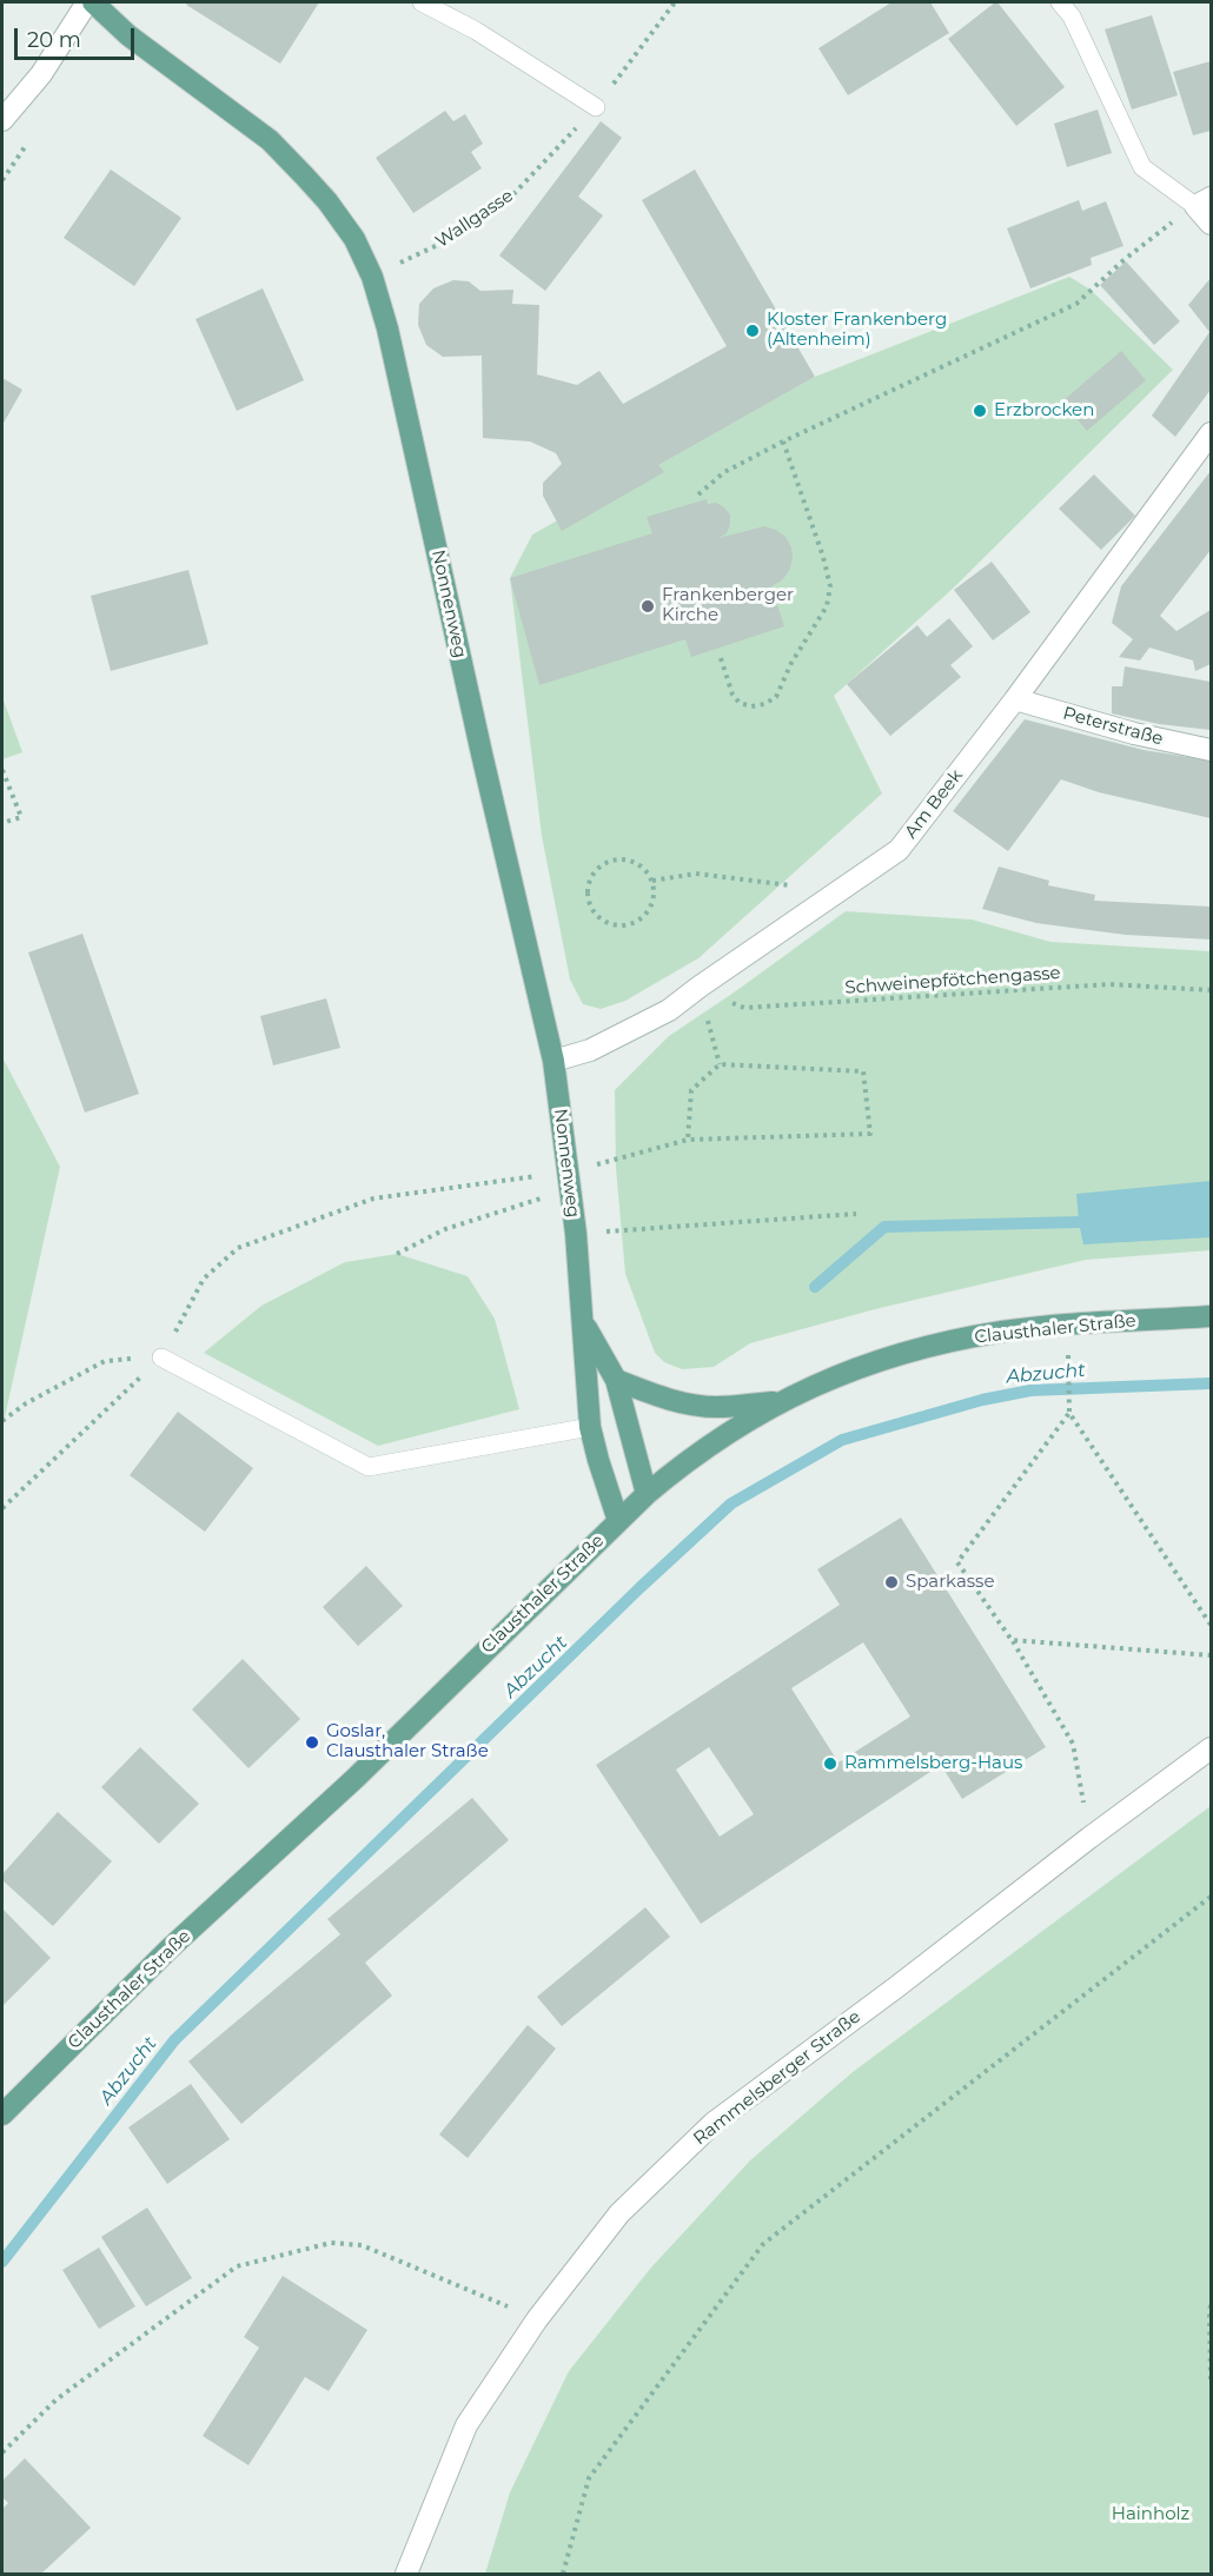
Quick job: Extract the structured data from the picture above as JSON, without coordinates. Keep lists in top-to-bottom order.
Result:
{
  "streets": {
    "main road": ["Nonnenweg", "Clausthaler Straße"],
    "street": ["Peterstraße", "Am Beek", "Rammelsberger Straße"],
    "path": ["Wallgasse", "Schweinepfötchengasse"]
  },
  "crossings": [
    ["Nonnenweg", "Am Beek"],
    ["Nonnenweg", "Clausthaler Straße"],
    ["Peterstraße", "Am Beek"],
    ["Am Beek", "Schweinepfötchengasse"]
  ],
  "water": ["Abzucht"],
  "parks": ["Hainholz"],
  "places": [
    "Kloster Frankenberg (Altenheim)",
    "Erzbrocken",
    "Frankenberger Kirche",
    "Sparkasse",
    "Goslar, Clausthaler Straße",
    "Rammelsberg-Haus"
  ],
  "scale_bar": "20 m"
}
